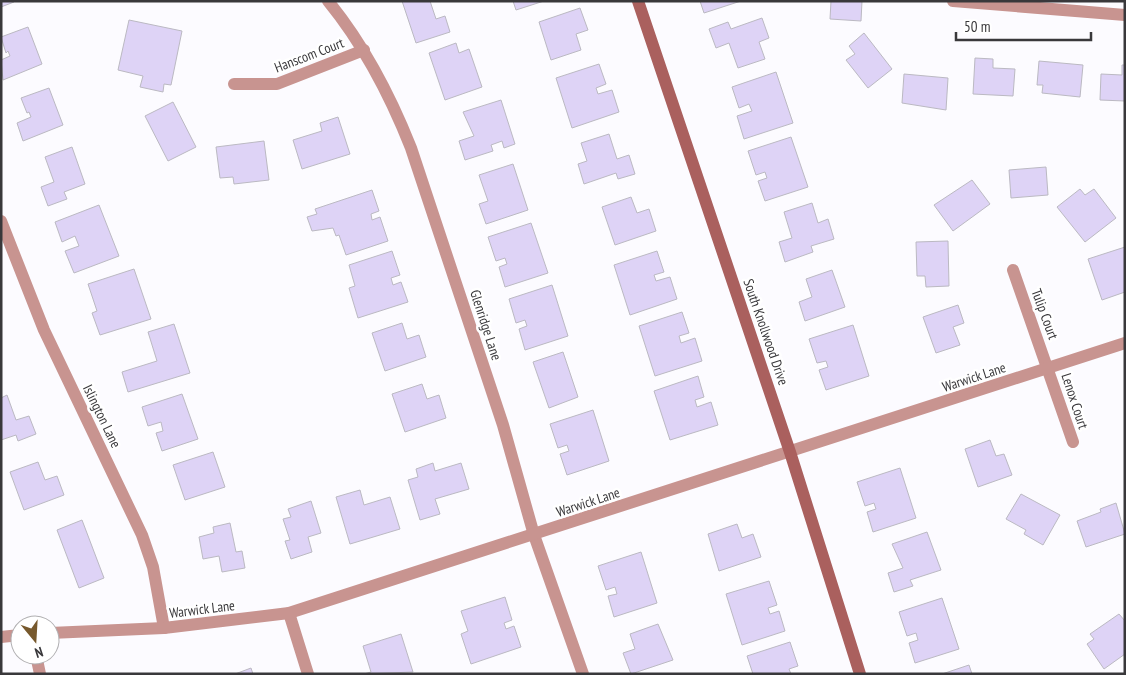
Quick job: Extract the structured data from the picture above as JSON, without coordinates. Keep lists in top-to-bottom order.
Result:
{
  "streets": {
    "street": [
      "Hanscom Court",
      "Tulip Court",
      "Glenridge Lane",
      "South Knollwood Drive",
      "Warwick Lane",
      "Lenox Court",
      "Islington Lane"
    ]
  },
  "crossings": [
    ["Hanscom Court", "Glenridge Lane"],
    ["Tulip Court", "Warwick Lane"],
    ["Tulip Court", "Lenox Court"],
    ["Glenridge Lane", "Warwick Lane"],
    ["South Knollwood Drive", "Warwick Lane"],
    ["Warwick Lane", "Lenox Court"],
    ["Warwick Lane", "Islington Lane"]
  ],
  "scale_bar": "50 m",
  "north": "bottom"
}
